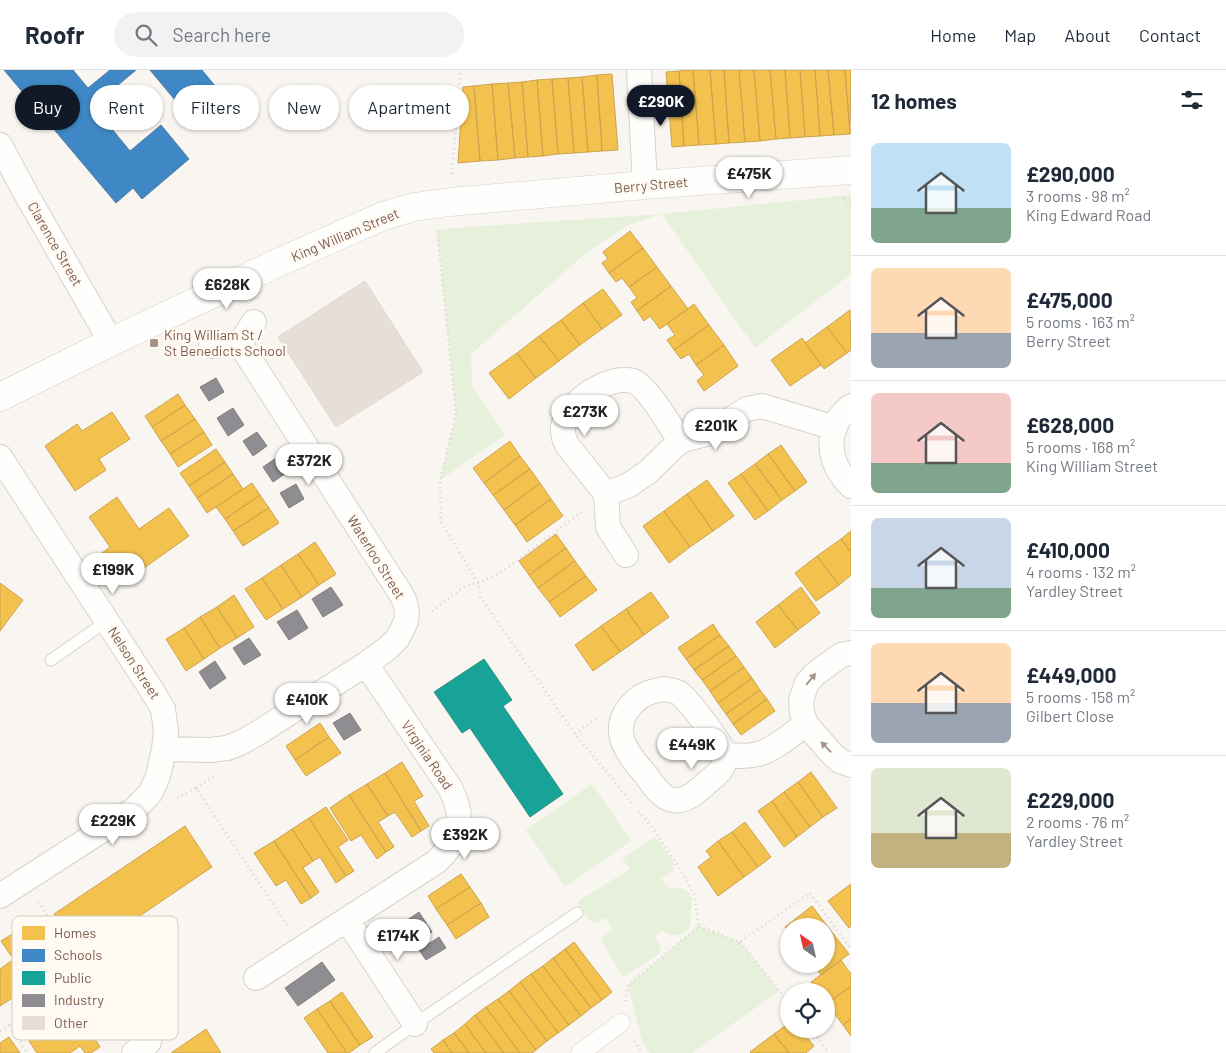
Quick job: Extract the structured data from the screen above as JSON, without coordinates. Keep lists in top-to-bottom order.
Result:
{
  "streets": {
    "street": [
      "Berry Street",
      "King William Street",
      "Clarence Street",
      "Waterloo Street",
      "Nelson Street",
      "Virginia Road"
    ]
  },
  "crossings": [
    ["Berry Street", "King William Street"],
    ["King William Street", "Clarence Street"]
  ],
  "places": {
    "transit": ["King William St / St Benedicts School"]
  },
  "legend": [
    "Homes",
    "Schools",
    "Public",
    "Industry",
    "Other"
  ],
  "north": "top left",
  "page": {
    "header": "Roofr",
    "search": "Search here",
    "nav": [
      "Home",
      "Map",
      "About",
      "Contact"
    ],
    "heading": "12 homes",
    "price": [
      "£290K",
      "£475K",
      "£628K",
      "£273K",
      "£201K",
      "£372K",
      "£199K",
      "£410K",
      "£449K",
      "£229K",
      "£392K",
      "£174K"
    ],
    "chip": [
      "Buy",
      "Rent",
      "Filters",
      "New",
      "Apartment"
    ],
    "list": [
      {
        "name": "£290,000",
        "note": "3 rooms · 98 m² · King Edward Road"
      },
      {
        "name": "£475,000",
        "note": "5 rooms · 163 m² · Berry Street"
      },
      {
        "name": "£628,000",
        "note": "5 rooms · 168 m² · King William Street"
      },
      {
        "name": "£410,000",
        "note": "4 rooms · 132 m² · Yardley Street"
      },
      {
        "name": "£449,000",
        "note": "5 rooms · 158 m² · Gilbert Close"
      },
      {
        "name": "£229,000",
        "note": "2 rooms · 76 m² · Yardley Street"
      }
    ]
  }
}
